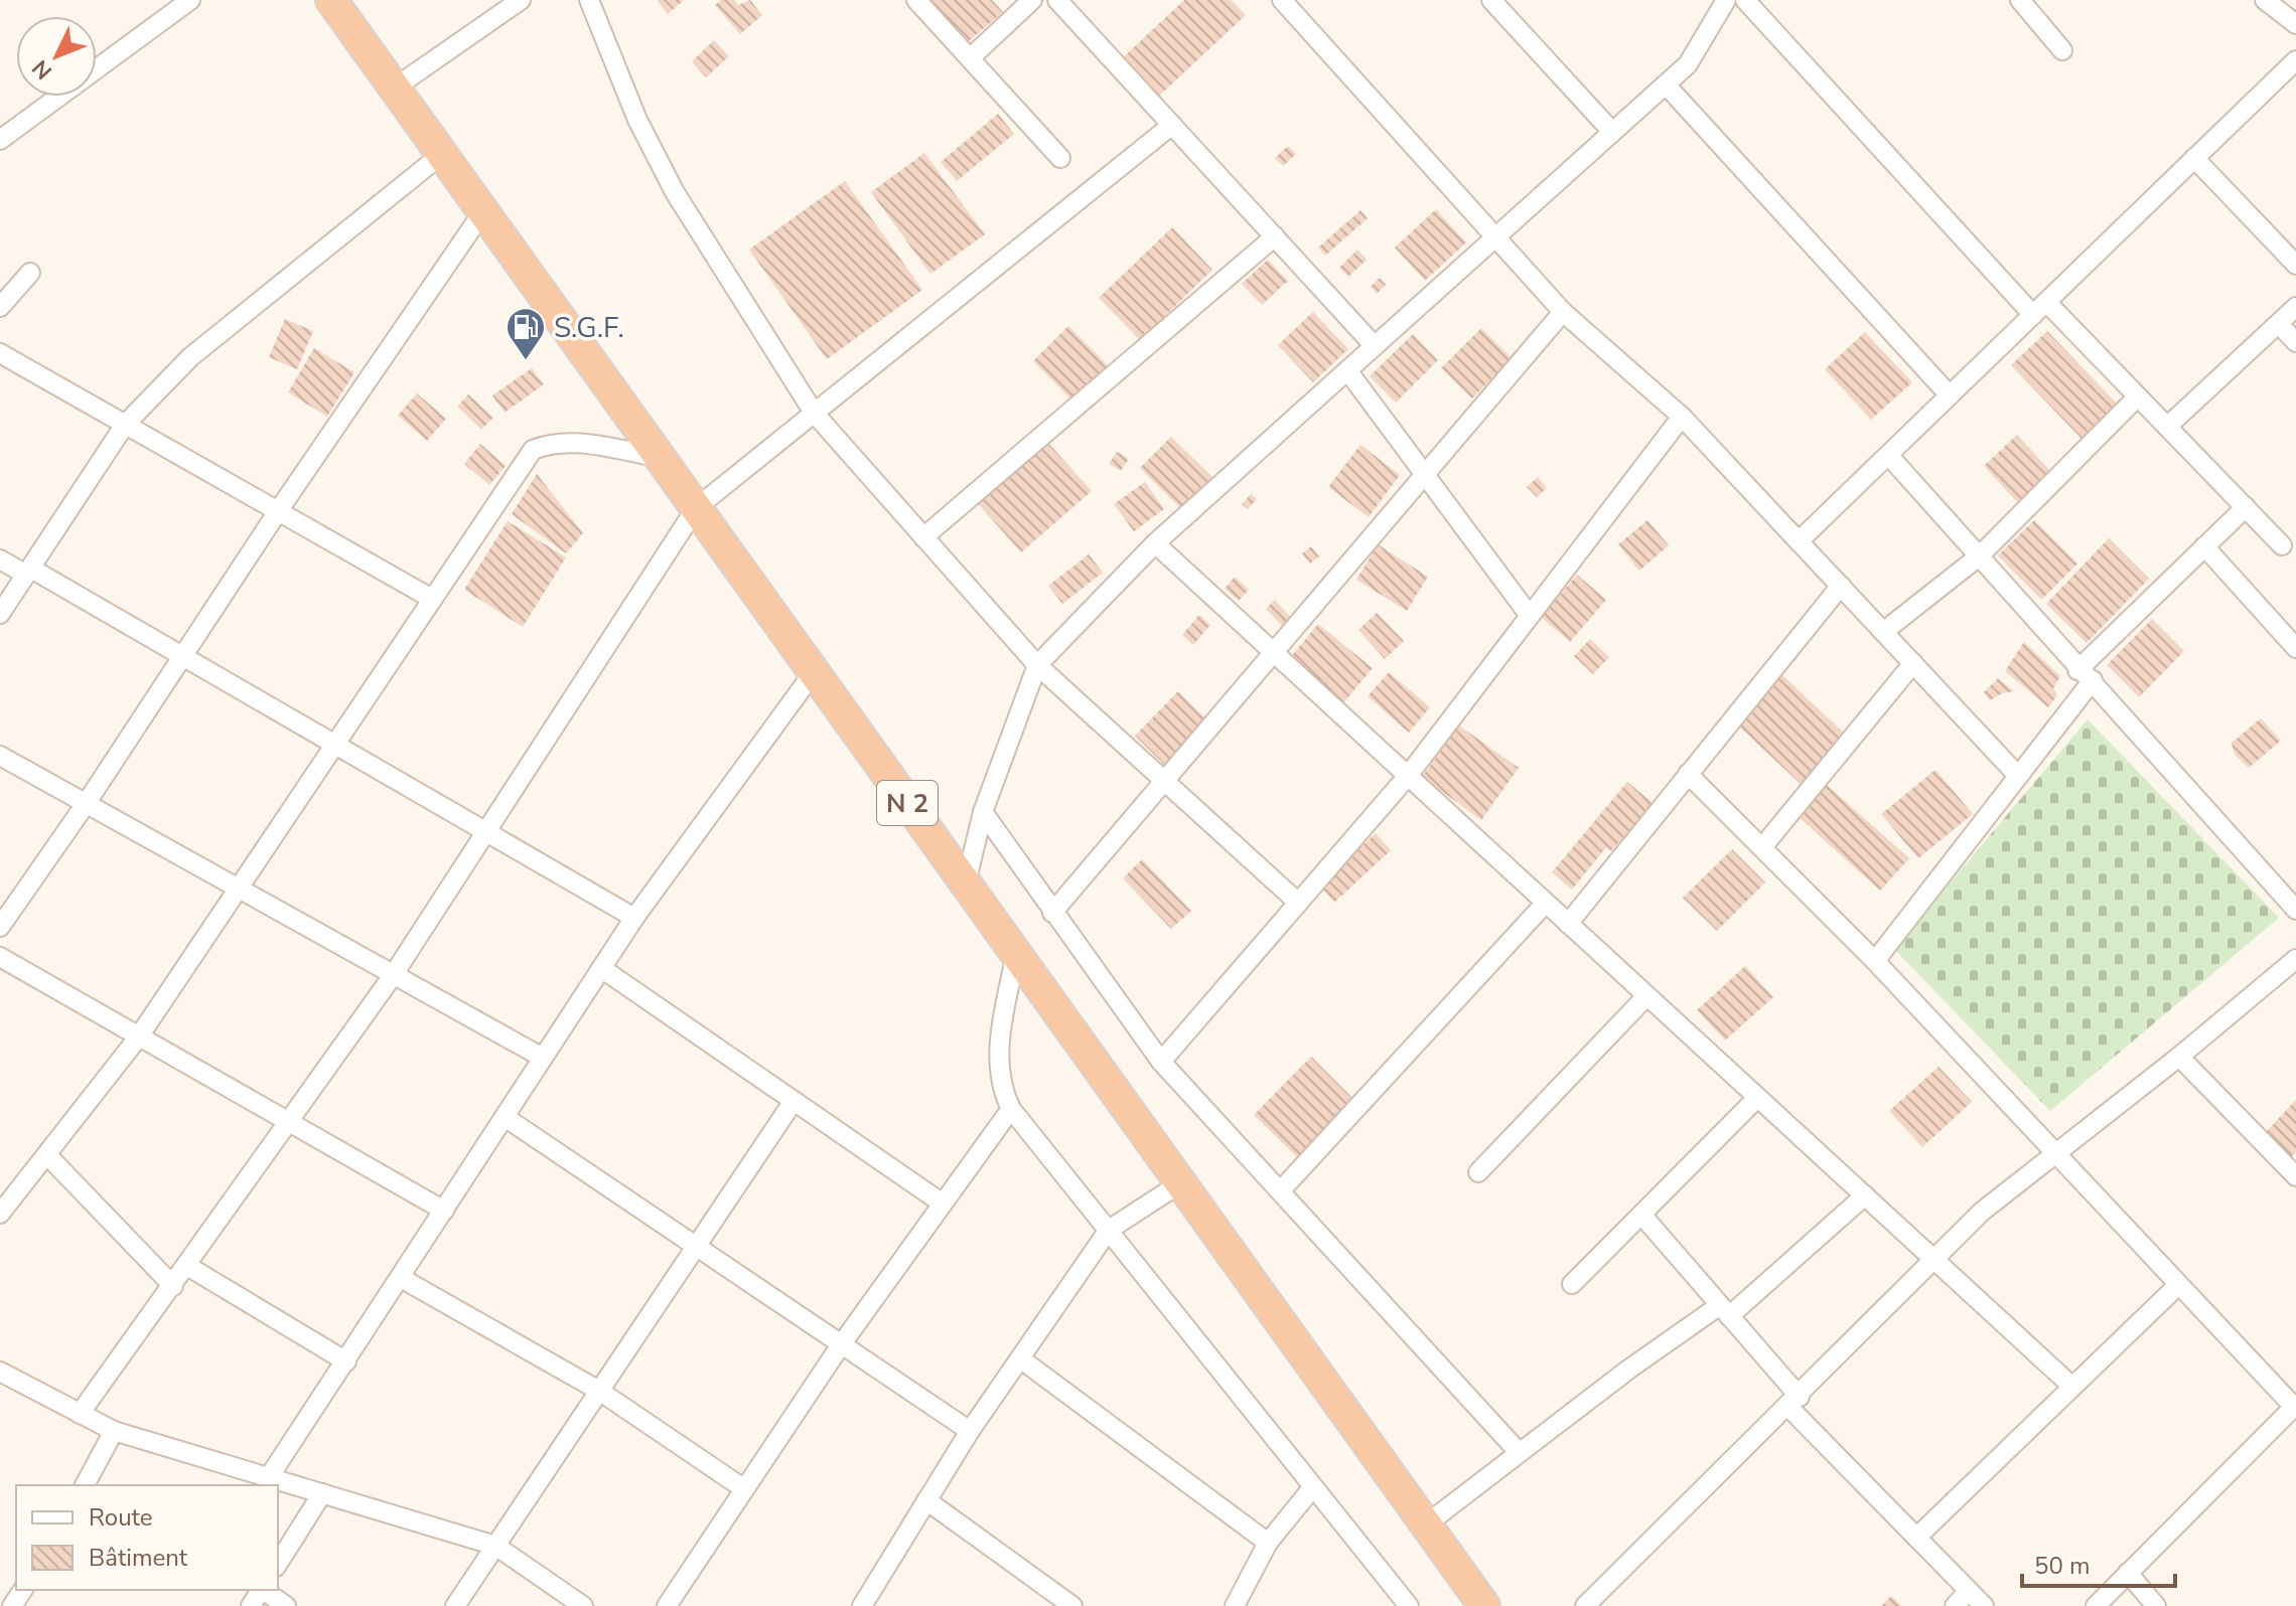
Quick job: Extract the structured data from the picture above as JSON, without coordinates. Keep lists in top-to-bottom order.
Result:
{
  "streets": {
    "highway": ["N 2"]
  },
  "places": {
    "fuel station": ["S.G.F."]
  },
  "legend": ["Route", "Bâtiment"],
  "scale_bar": "50 m",
  "north": "bottom left"
}
